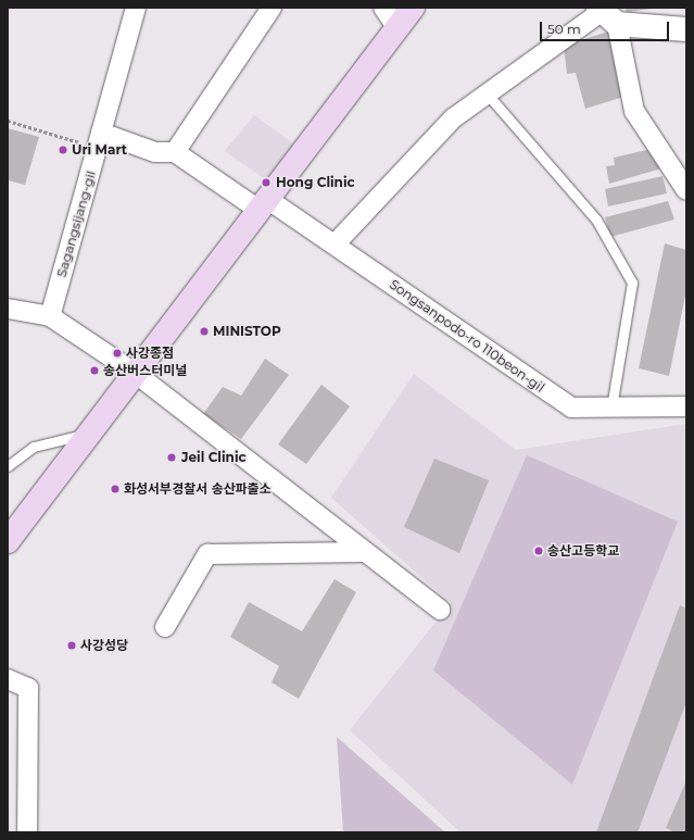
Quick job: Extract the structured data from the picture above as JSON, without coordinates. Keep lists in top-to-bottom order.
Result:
{
  "streets": {
    "street": ["Sagangsijang-gil", "Songsanpodo-ro 110beon-gil"]
  },
  "places": [
    "Uri Mart",
    "Hong Clinic",
    "MINISTOP",
    "사강종점",
    "송산버스터미널",
    "Jeil Clinic",
    "화성서부경찰서 송산파출소",
    "송산고등학교",
    "사강성당"
  ],
  "scale_bar": "50 m"
}
